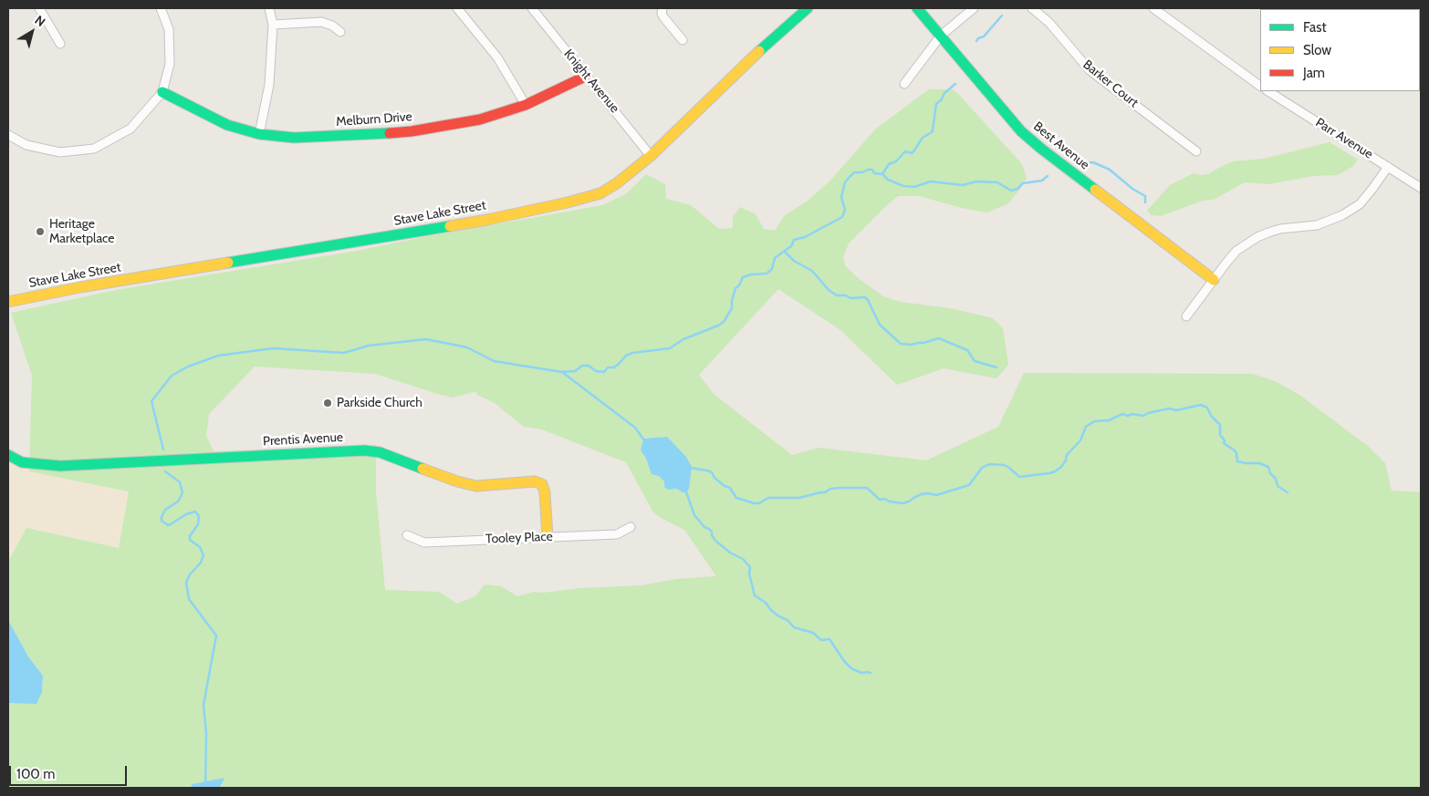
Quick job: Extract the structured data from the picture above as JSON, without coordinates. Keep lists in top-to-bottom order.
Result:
{
  "streets": {
    "street": [
      "Knight Avenue",
      "Barker Court",
      "Melburn Drive",
      "Parr Avenue",
      "Best Avenue",
      "Stave Lake Street",
      "Prentis Avenue",
      "Tooley Place"
    ]
  },
  "crossings": [
    ["Knight Avenue", "Melburn Drive"],
    ["Knight Avenue", "Stave Lake Street"],
    ["Prentis Avenue", "Tooley Place"]
  ],
  "places": ["Heritage Marketplace", "Parkside Church"],
  "legend": ["Fast", "Slow", "Jam"],
  "scale_bar": "100 m",
  "north": "top right"
}
